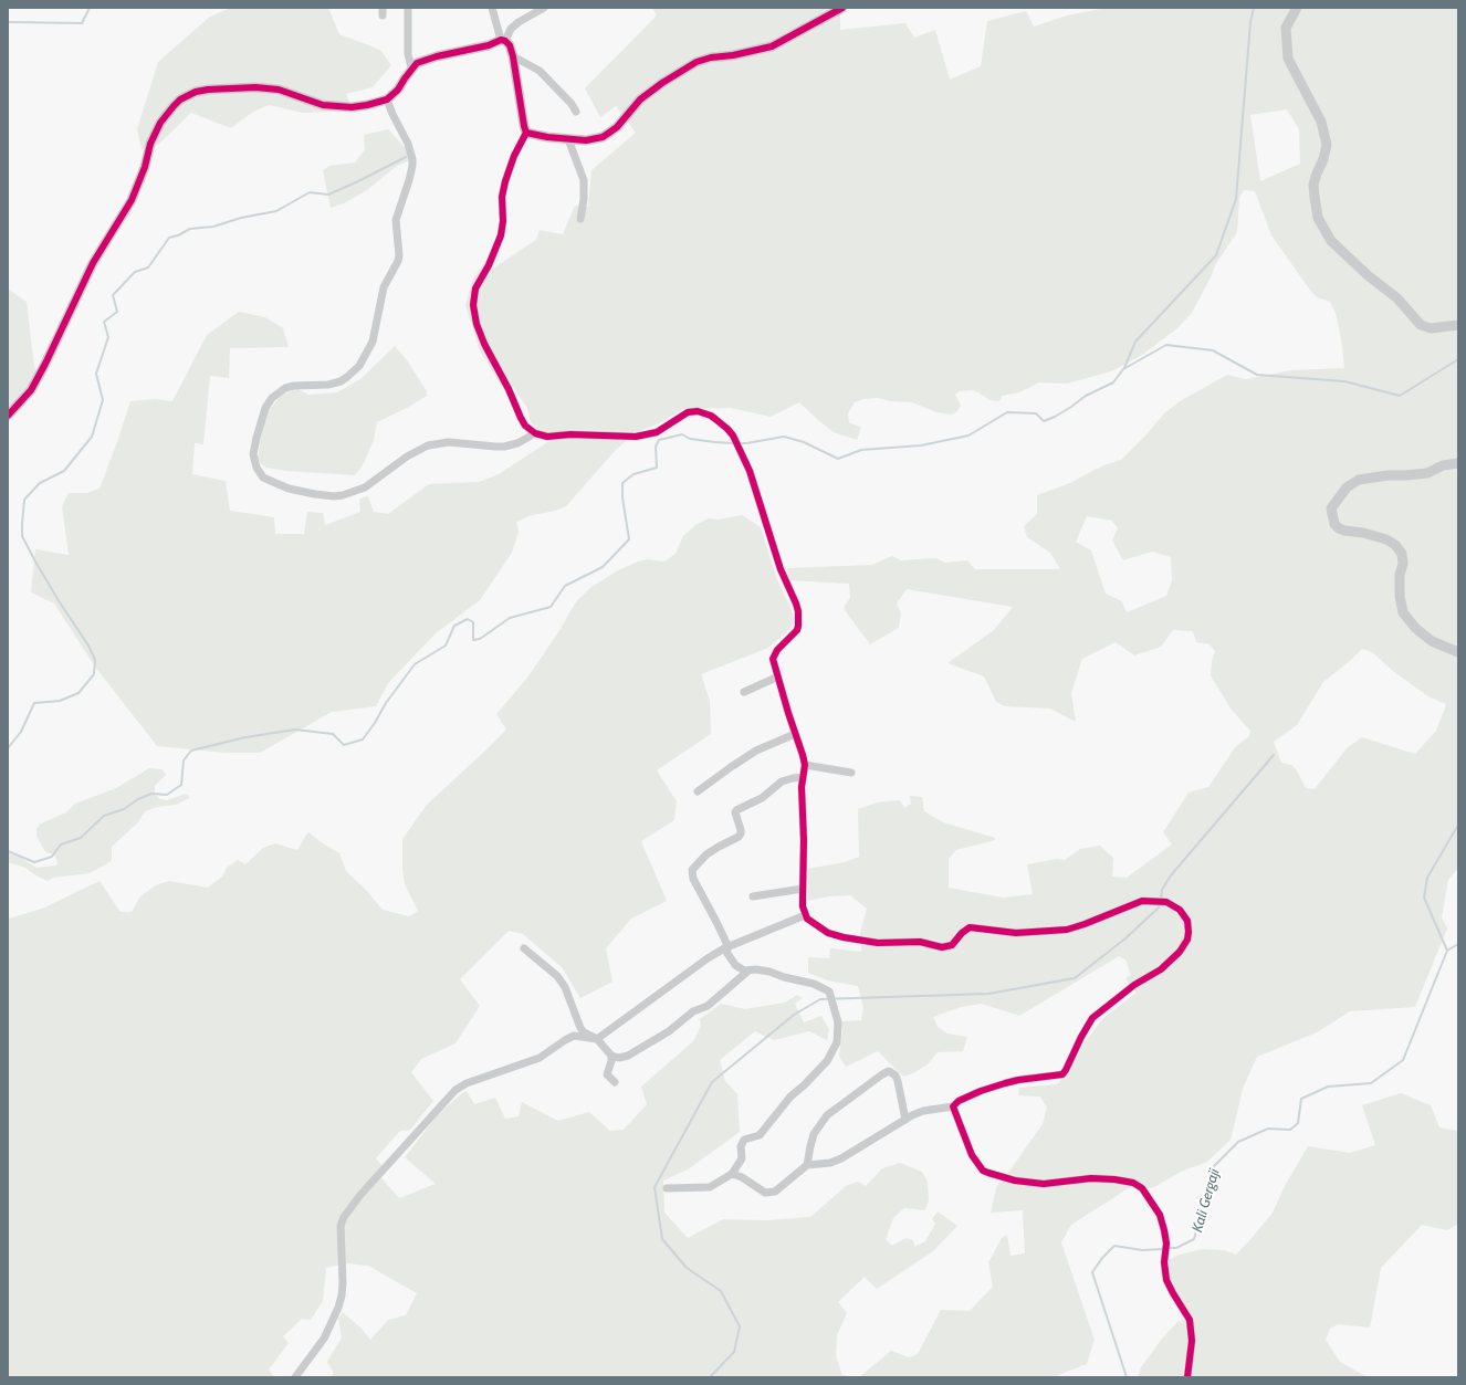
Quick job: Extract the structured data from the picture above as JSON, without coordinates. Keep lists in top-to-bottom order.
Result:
{
  "water": ["Kali Gergaji"]
}
